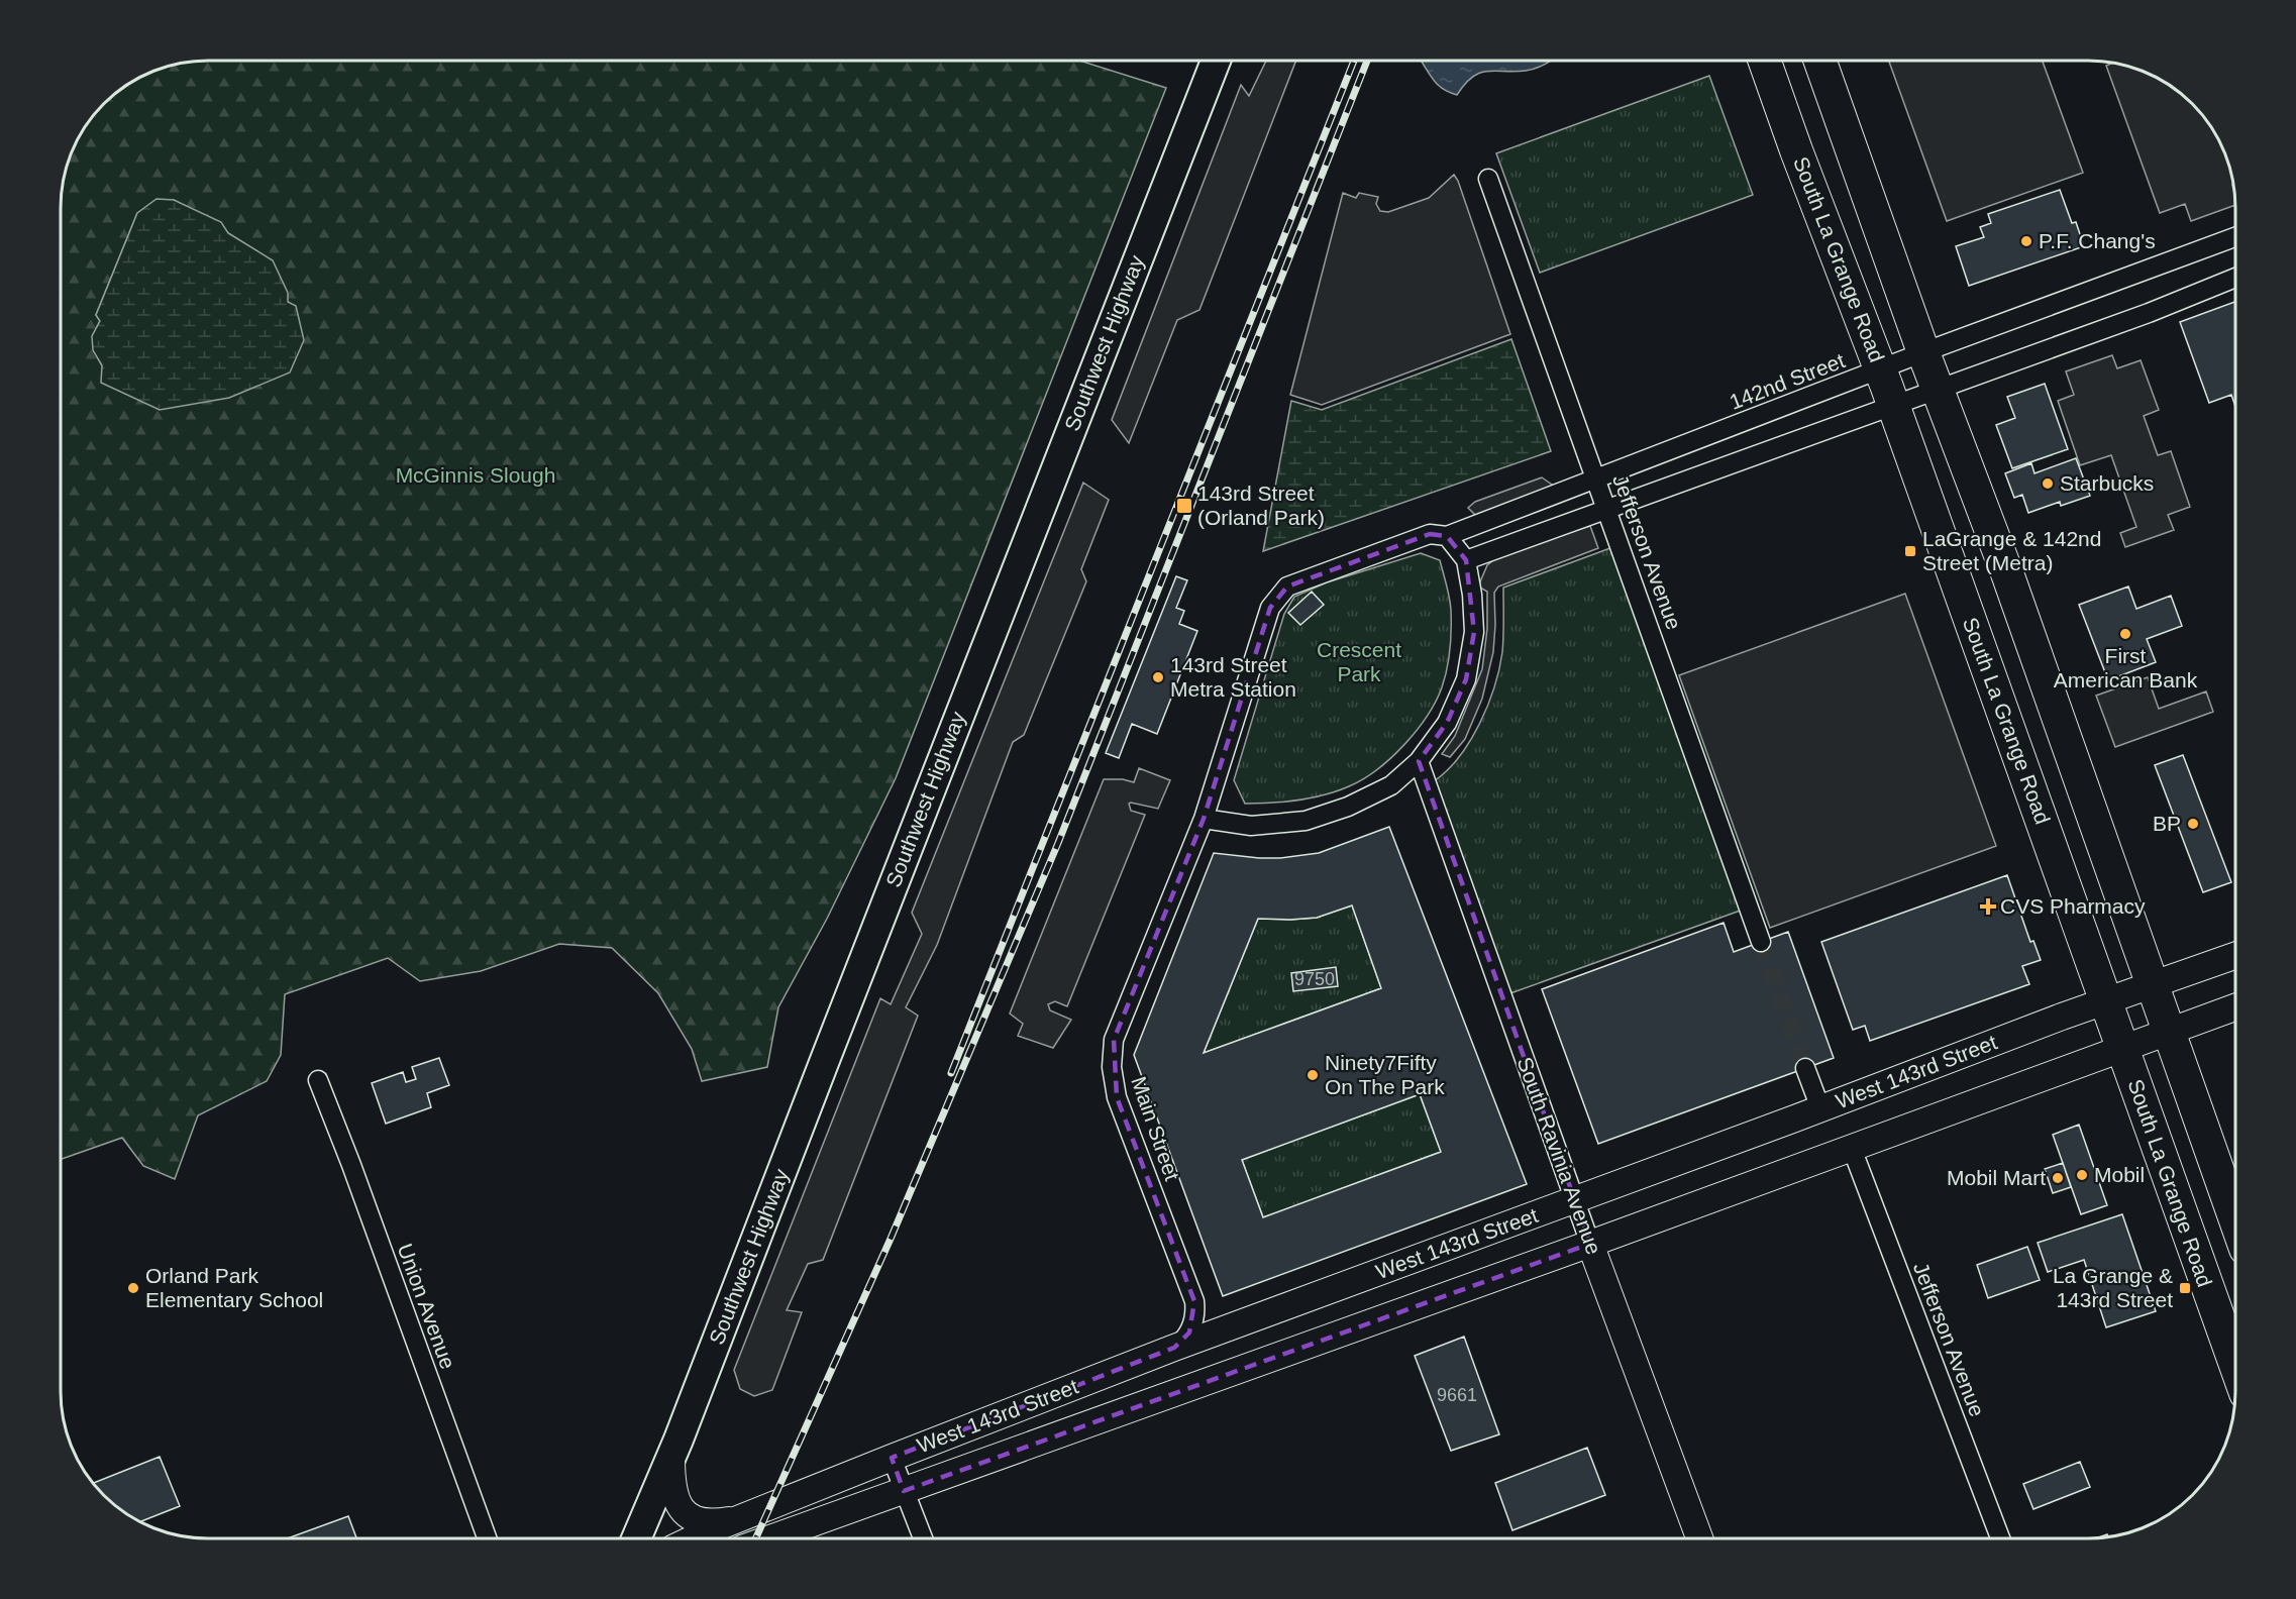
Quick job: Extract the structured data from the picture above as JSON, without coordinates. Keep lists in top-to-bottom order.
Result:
{
  "streets": {
    "highway": ["South La Grange Road"],
    "main road": ["Southwest Highway", "West 143rd Street", "South Ravinia Avenue"],
    "street": [
      "142nd Street",
      "Jefferson Avenue",
      "Main Street",
      "Union Avenue"
    ]
  },
  "crossings": [
    ["South La Grange Road", "142nd Street"],
    ["South La Grange Road", "West 143rd Street"],
    ["142nd Street", "Jefferson Avenue"],
    ["142nd Street", "Main Street"],
    ["Jefferson Avenue", "West 143rd Street"],
    ["West 143rd Street", "Main Street"],
    ["West 143rd Street", "South Ravinia Avenue"]
  ],
  "parks": ["McGinnis Slough", "Crescent Park"],
  "places": {
    "other": [
      "P.F. Chang's",
      "Starbucks",
      "First American Bank",
      "143rd Street Metra Station",
      "BP",
      "Ninety7Fifty On The Park",
      "Mobil",
      "Mobil Mart",
      "Orland Park Elementary School"
    ],
    "transit": ["143rd Street (Orland Park)", "LaGrange & 142nd Street (Metra)", "La Grange & 143rd Street"],
    "health": ["CVS Pharmacy"]
  },
  "house_numbers": ["9750", "9661"]
}
